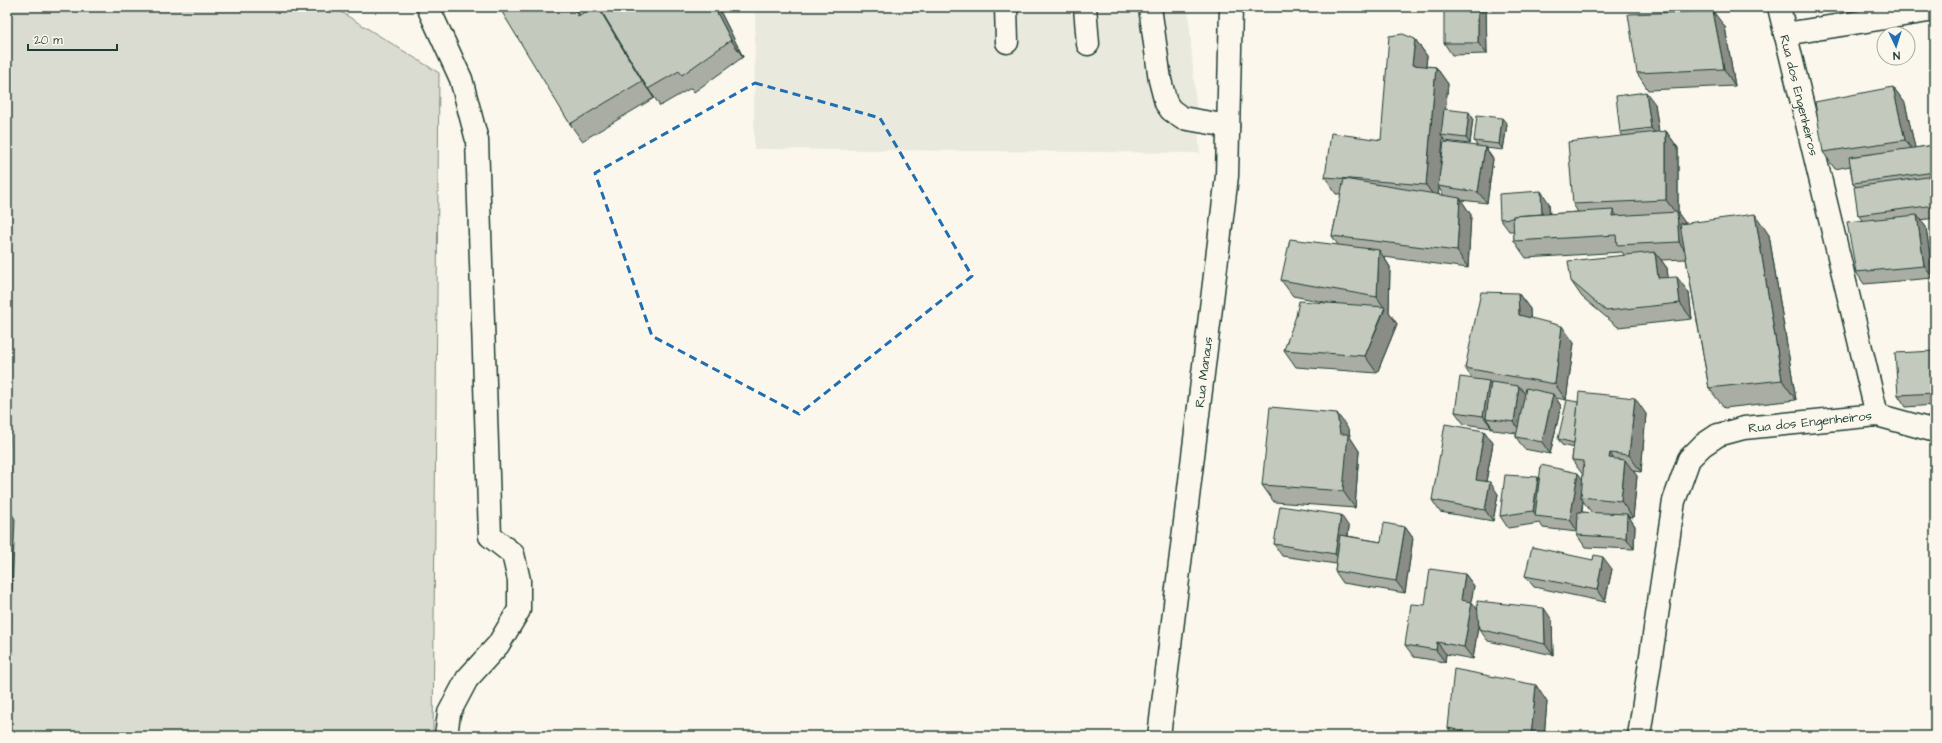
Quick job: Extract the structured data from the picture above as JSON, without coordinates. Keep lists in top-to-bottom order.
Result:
{
  "streets": {
    "street": ["Rua dos Engenheiros", "Rua Manaus"]
  },
  "scale_bar": "20 m",
  "north": "bottom"
}
